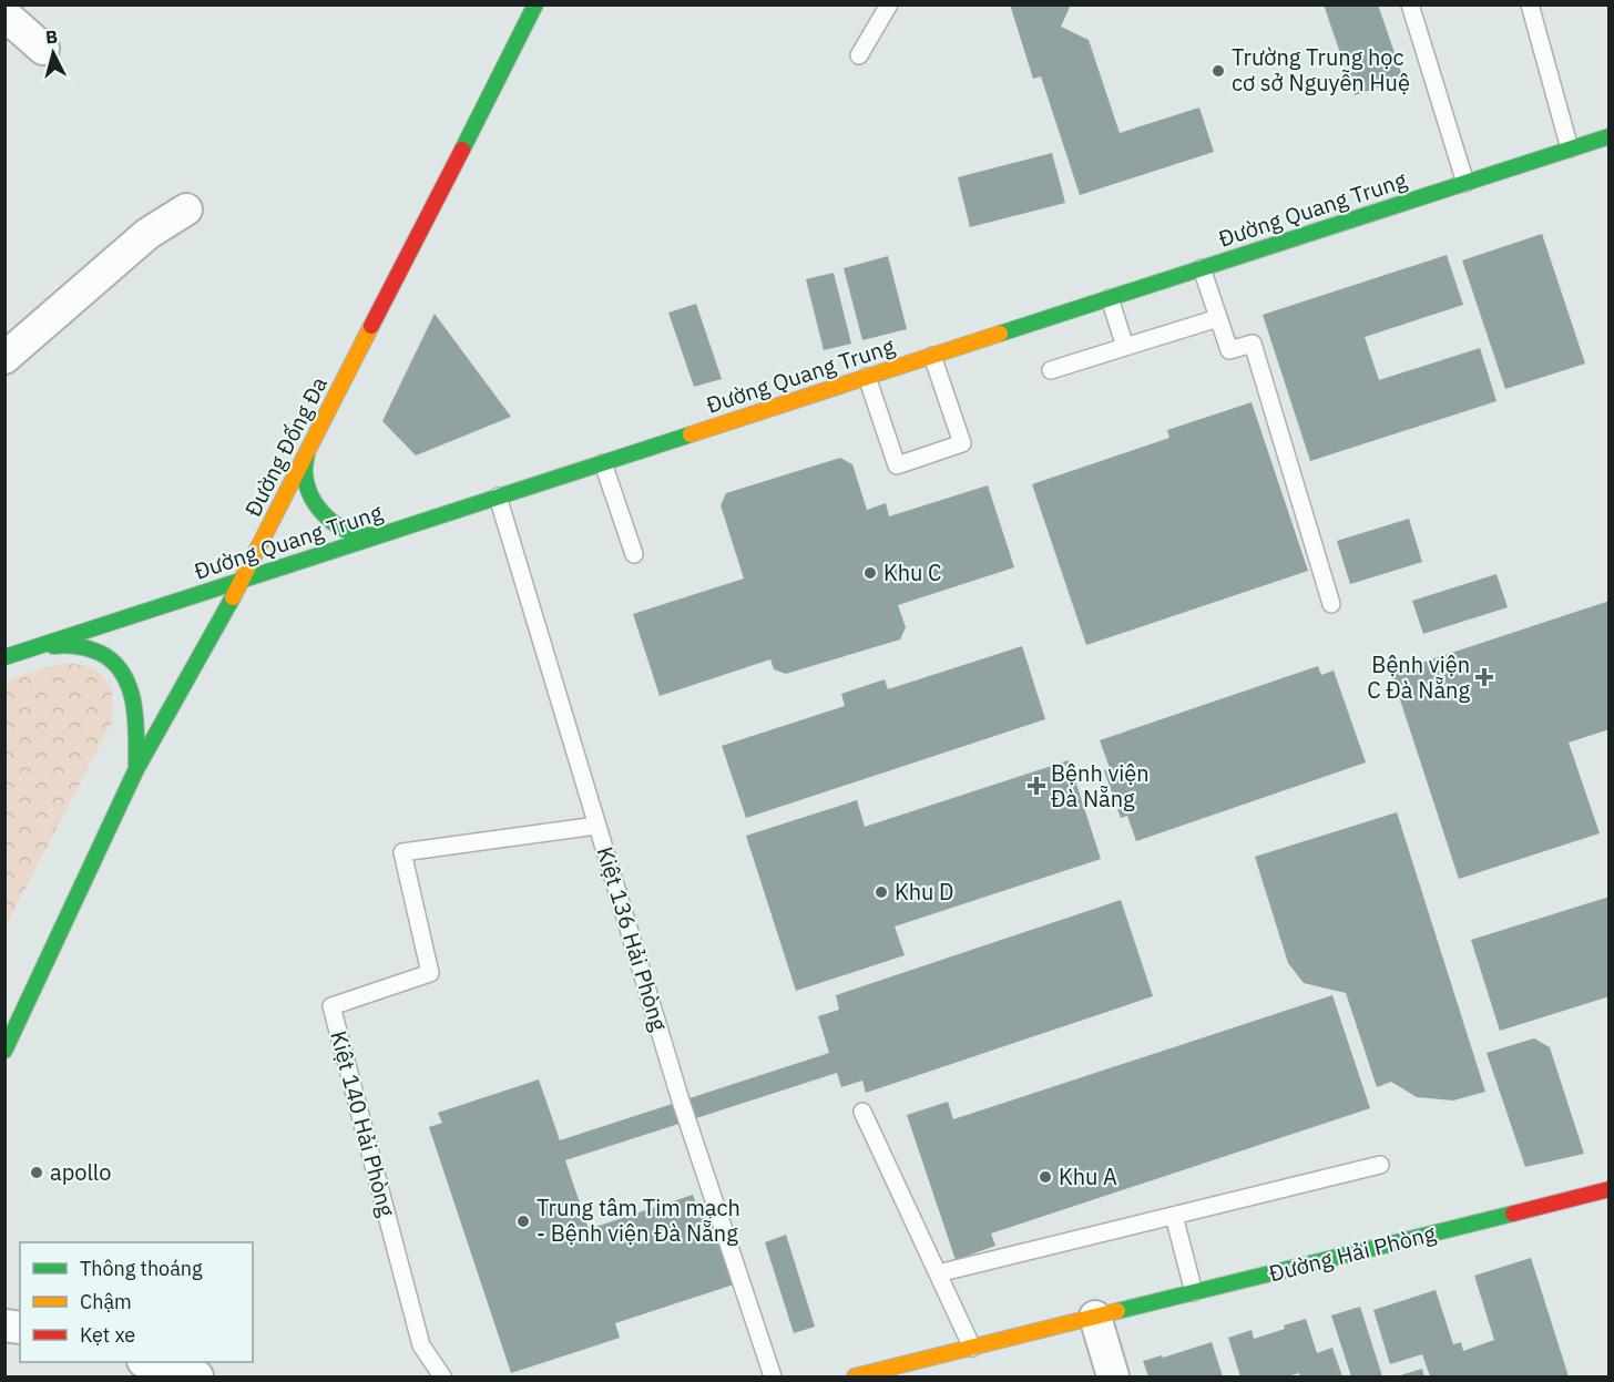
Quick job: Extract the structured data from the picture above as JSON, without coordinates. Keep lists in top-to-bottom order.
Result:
{
  "streets": {
    "main road": ["Đường Quang Trung", "Đường Đống Đa", "Đường Hải Phòng"],
    "lane": ["Kiệt 136 Hải Phòng", "Kiệt 140 Hải Phòng"]
  },
  "crossings": [
    ["Đường Quang Trung", "Đường Đống Đa"],
    ["Đường Quang Trung", "Kiệt 136 Hải Phòng"],
    ["Kiệt 136 Hải Phòng", "Kiệt 140 Hải Phòng"]
  ],
  "places": {
    "other": [
      "Trường Trung học cơ sở Nguyễn Huệ",
      "Khu C",
      "Khu D",
      "apollo",
      "Khu A",
      "Trung tâm Tim mạch - Bệnh viện Đà Nẵng"
    ],
    "health": ["Bệnh viện C Đà Nẵng", "Bệnh viện Đà Nẵng"]
  },
  "legend": ["Thông thoáng", "Chậm", "Kẹt xe"],
  "north": "top"
}
